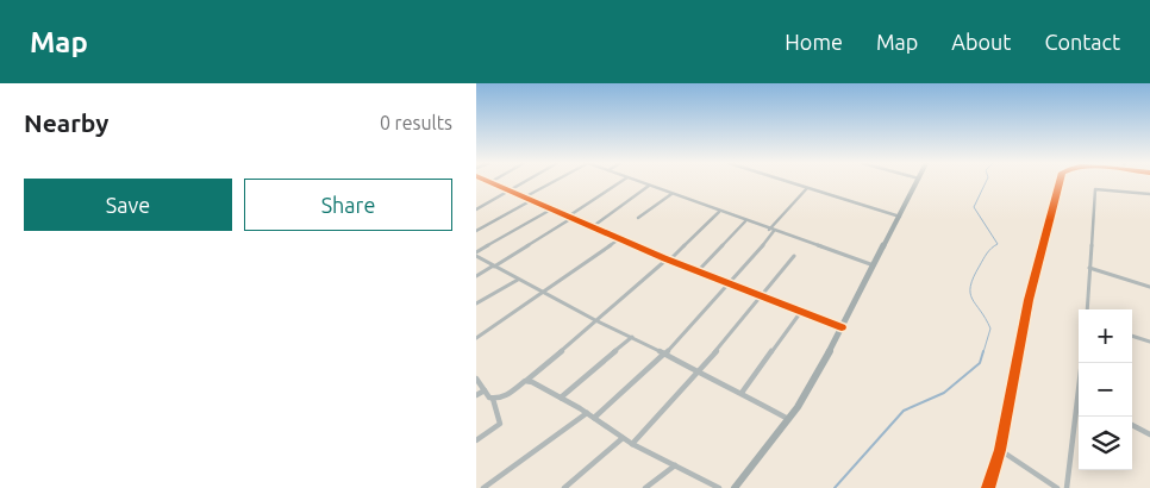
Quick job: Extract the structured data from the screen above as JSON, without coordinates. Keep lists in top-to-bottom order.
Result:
{
  "page": {
    "header": "Map",
    "nav": [
      "Home",
      "Map",
      "About",
      "Contact"
    ],
    "heading": ["Nearby", "0 results"],
    "buttons": ["Save", "Share"],
    "map_buttons": ["+", "−"]
  }
}
